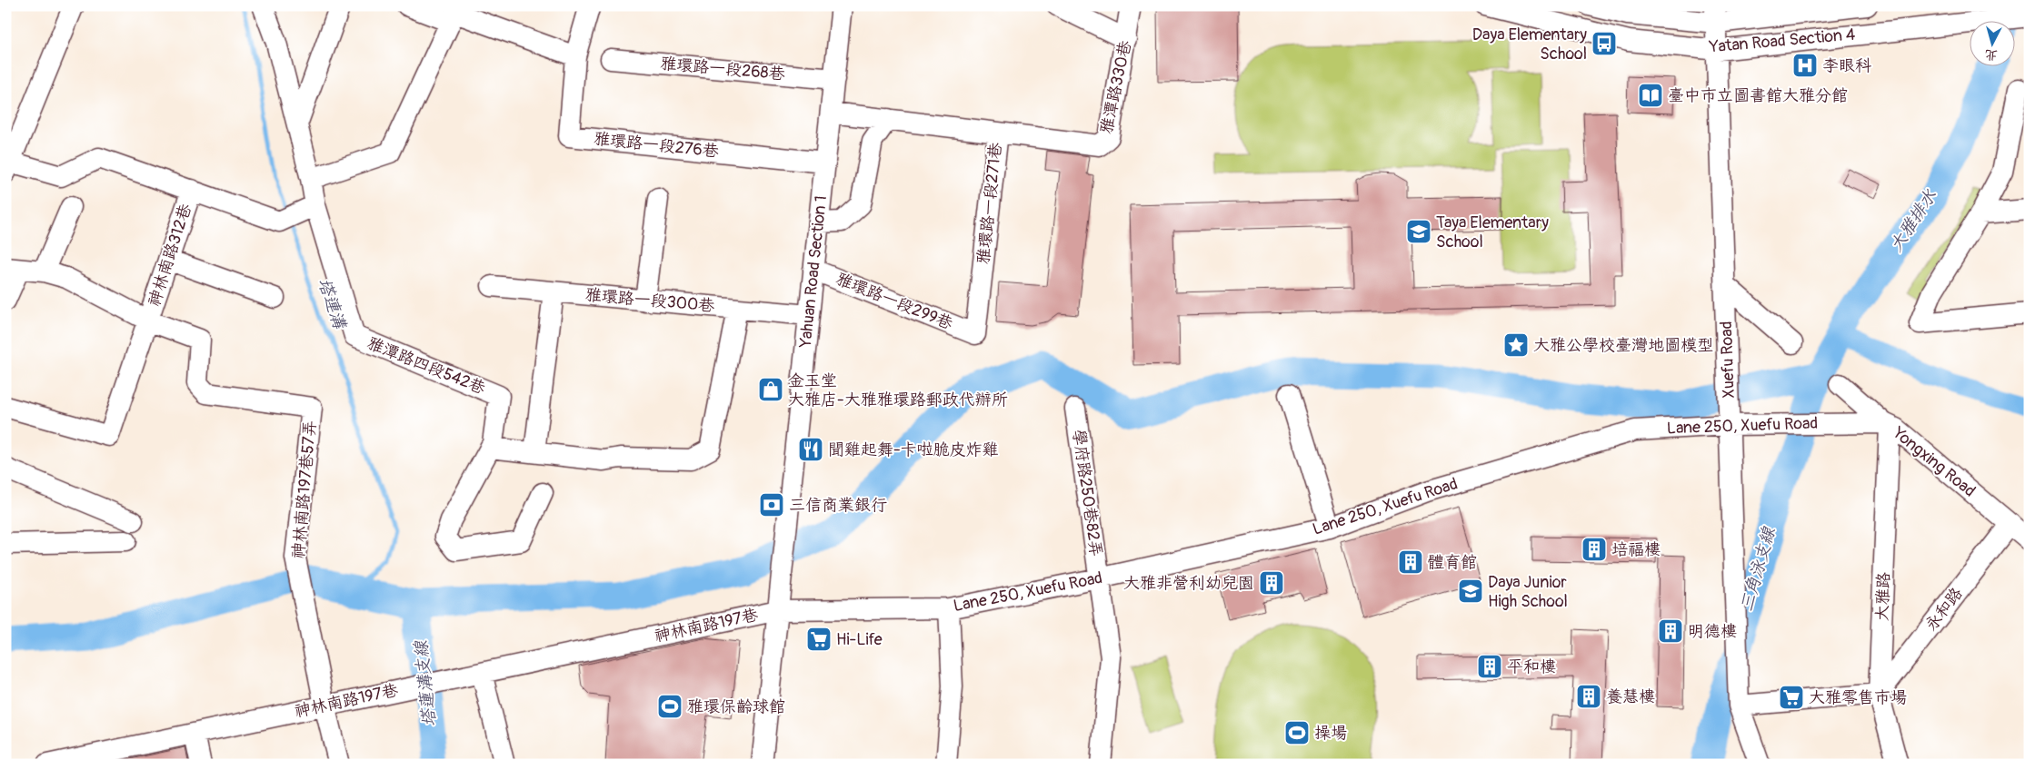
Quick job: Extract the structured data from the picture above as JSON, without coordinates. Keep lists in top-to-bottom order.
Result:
{
  "streets": {
    "street": [
      "Yatan Road Section 4",
      "雅環路一段268巷",
      "雅潭路330巷",
      "雅環路一段276巷",
      "雅環路一段271巷",
      "神林南路312巷",
      "Yahuan Road Section 1",
      "雅環路一段300巷",
      "雅環路一段299巷",
      "Xuefu Road",
      "雅潭路四段542巷",
      "Lane 250, Xuefu Road",
      "Yongxing Road",
      "神林南路197巷57弄",
      "學府路250巷82弄",
      "大雅路",
      "永和路",
      "神林南路197巷"
    ]
  },
  "crossings": [
    ["Yatan Road Section 4", "Xuefu Road"],
    ["雅環路一段268巷", "Yahuan Road Section 1"],
    ["雅潭路330巷", "雅環路一段271巷"],
    ["雅環路一段276巷", "Yahuan Road Section 1"],
    ["雅環路一段271巷", "Yahuan Road Section 1"],
    ["雅環路一段271巷", "雅環路一段299巷"],
    ["神林南路312巷", "雅潭路四段542巷"],
    ["神林南路312巷", "神林南路197巷57弄"],
    ["Yahuan Road Section 1", "雅環路一段300巷"],
    ["Yahuan Road Section 1", "雅環路一段299巷"],
    ["Yahuan Road Section 1", "Lane 250, Xuefu Road"],
    ["Yahuan Road Section 1", "神林南路197巷"],
    ["Xuefu Road", "Lane 250, Xuefu Road"],
    ["Lane 250, Xuefu Road", "Yongxing Road"],
    ["Lane 250, Xuefu Road", "學府路250巷82弄"],
    ["Lane 250, Xuefu Road", "大雅路"],
    ["Lane 250, Xuefu Road", "神林南路197巷"],
    ["Yongxing Road", "大雅路"],
    ["Yongxing Road", "永和路"],
    ["神林南路197巷57弄", "神林南路197巷"],
    ["大雅路", "永和路"]
  ],
  "water": [
    "大雅排水",
    "塔連溝",
    "三角泳支線",
    "塔蓮溝支線"
  ],
  "places": {
    "bus stop": ["Daya Elementary School"],
    "hospital": ["李眼科"],
    "library": ["臺中市立圖書館大雅分館"],
    "school or university": ["Taya Elementary School", "Daya Junior High School"],
    "place": ["大雅公學校臺灣地圖模型"],
    "shop": ["金玉堂 大雅店-大雅雅環路郵政代辦所"],
    "restaurant": ["聞雞起舞-卡啦脆皮炸雞"],
    "bank": ["三信商業銀行"],
    "building": [
      "培福樓",
      "體育館",
      "大雅非營利幼兒園",
      "明德樓",
      "平和樓",
      "養慧樓"
    ],
    "supermarket": ["Hi-Life", "大雅零售市場"],
    "sports": ["雅環保齡球館", "操場"]
  },
  "north": "bottom"
}
